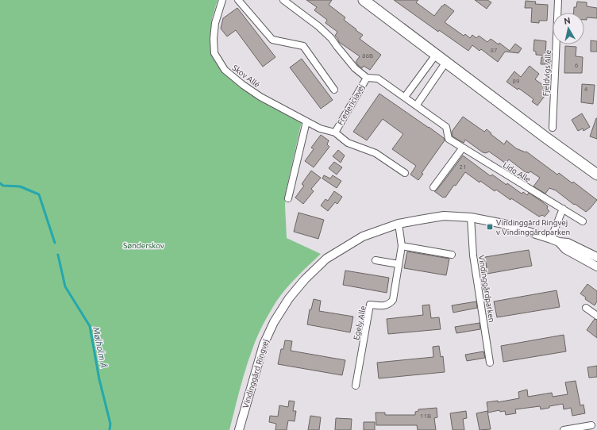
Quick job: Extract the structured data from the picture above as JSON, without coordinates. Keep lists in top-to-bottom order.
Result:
{
  "streets": {
    "street": [
      "Fjeldvigs Alle",
      "Skov Allé",
      "Fredericiavej",
      "Lido Alle",
      "Vindinggårdparken",
      "Egely Alle",
      "Vindinggård Ringvej"
    ]
  },
  "crossings": [
    ["Skov Allé", "Fredericiavej"],
    ["Fredericiavej", "Lido Alle"],
    ["Vindinggårdparken", "Vindinggård Ringvej"],
    ["Egely Alle", "Vindinggård Ringvej"]
  ],
  "water": ["Mølholm Å"],
  "parks": ["Sønderskov"],
  "places": {
    "transit": ["Vindinggård Ringvej v Vindinggårdparken"]
  },
  "house_numbers": [
    "87",
    "86B",
    "6",
    "89",
    "4",
    "21",
    "11B"
  ],
  "north": "top"
}
